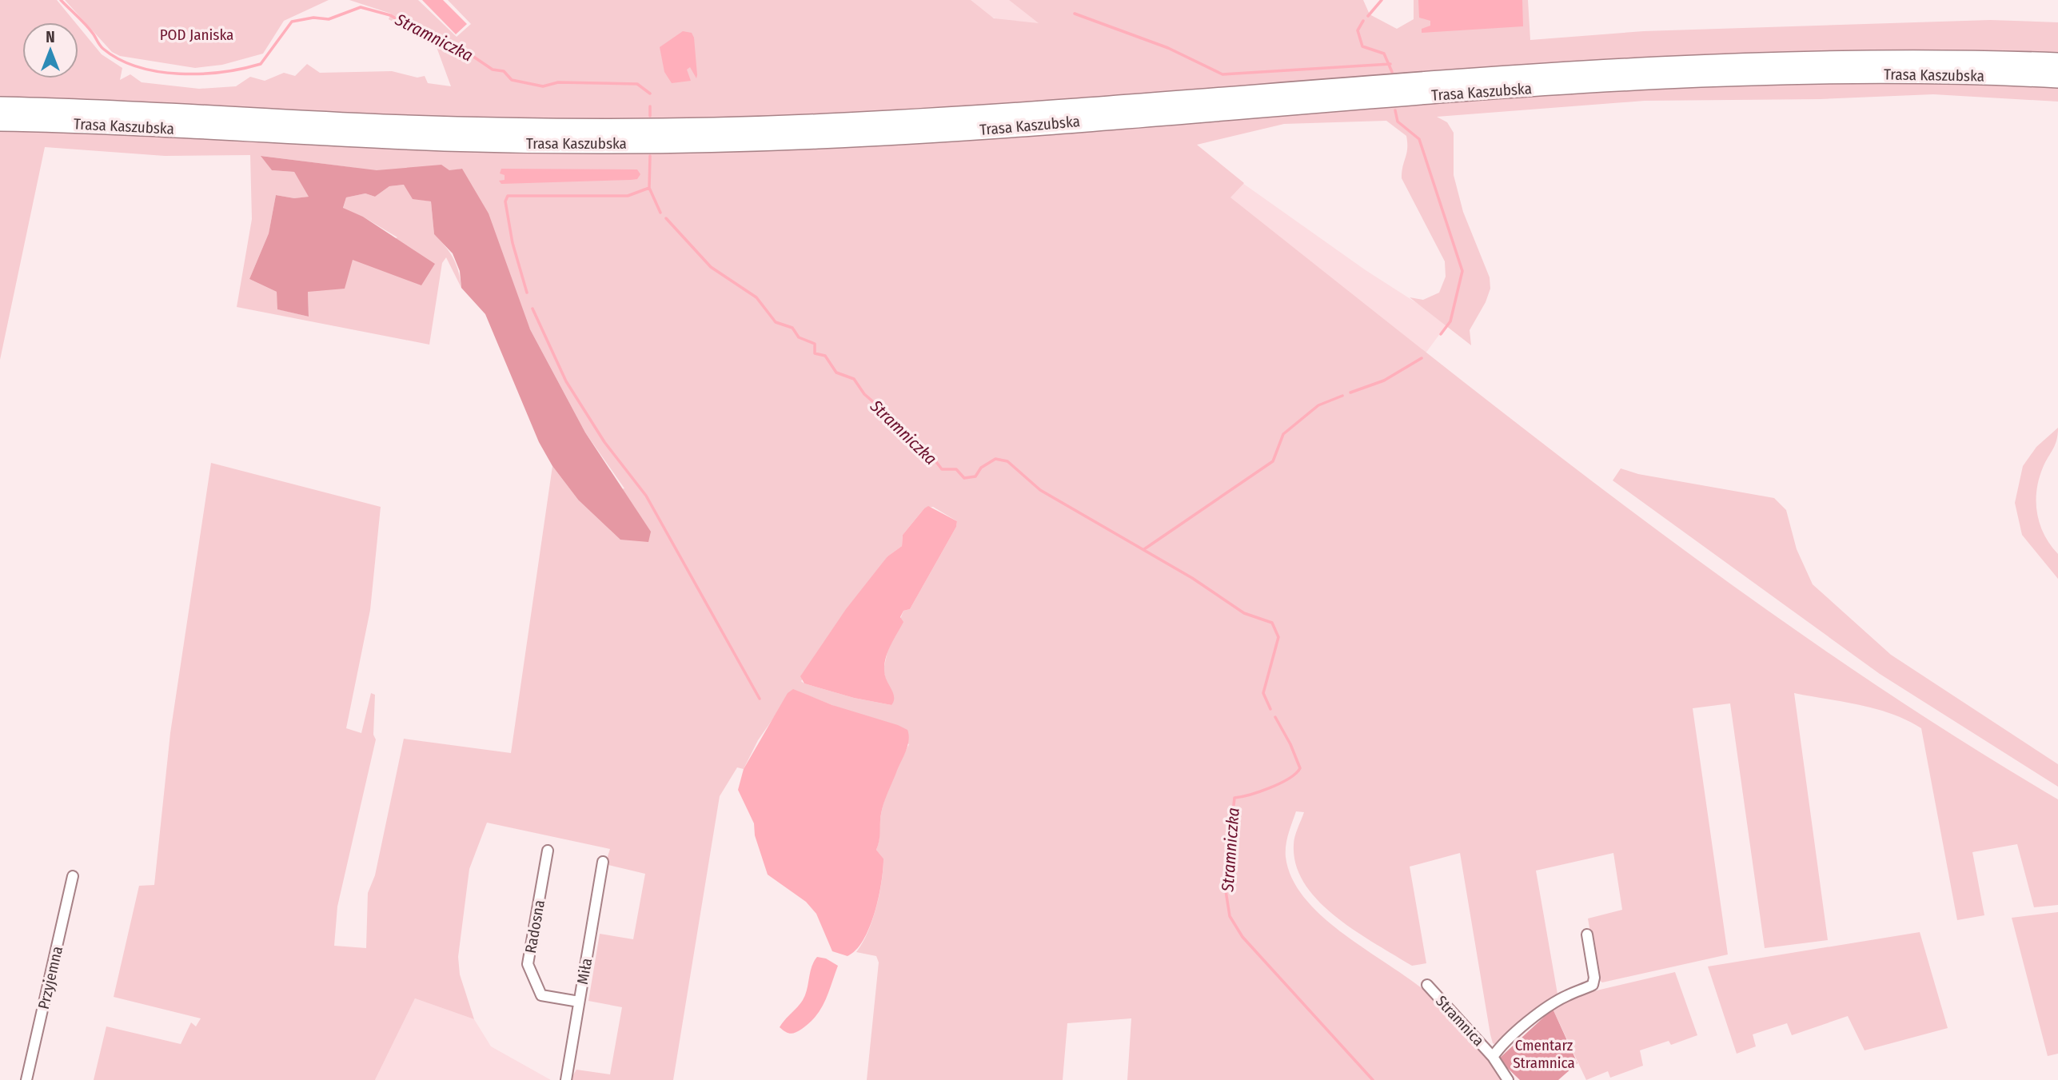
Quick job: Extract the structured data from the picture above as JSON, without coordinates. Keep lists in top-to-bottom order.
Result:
{
  "streets": {
    "highway": ["Trasa Kaszubska"],
    "street": [
      "Radosna",
      "Miła",
      "Przyjemna",
      "Stramnica"
    ]
  },
  "crossings": [
    ["Radosna", "Miła"]
  ],
  "water": ["Stramniczka"],
  "parks": ["POD Janiska", "Cmentarz Stramnica"],
  "north": "top"
}
